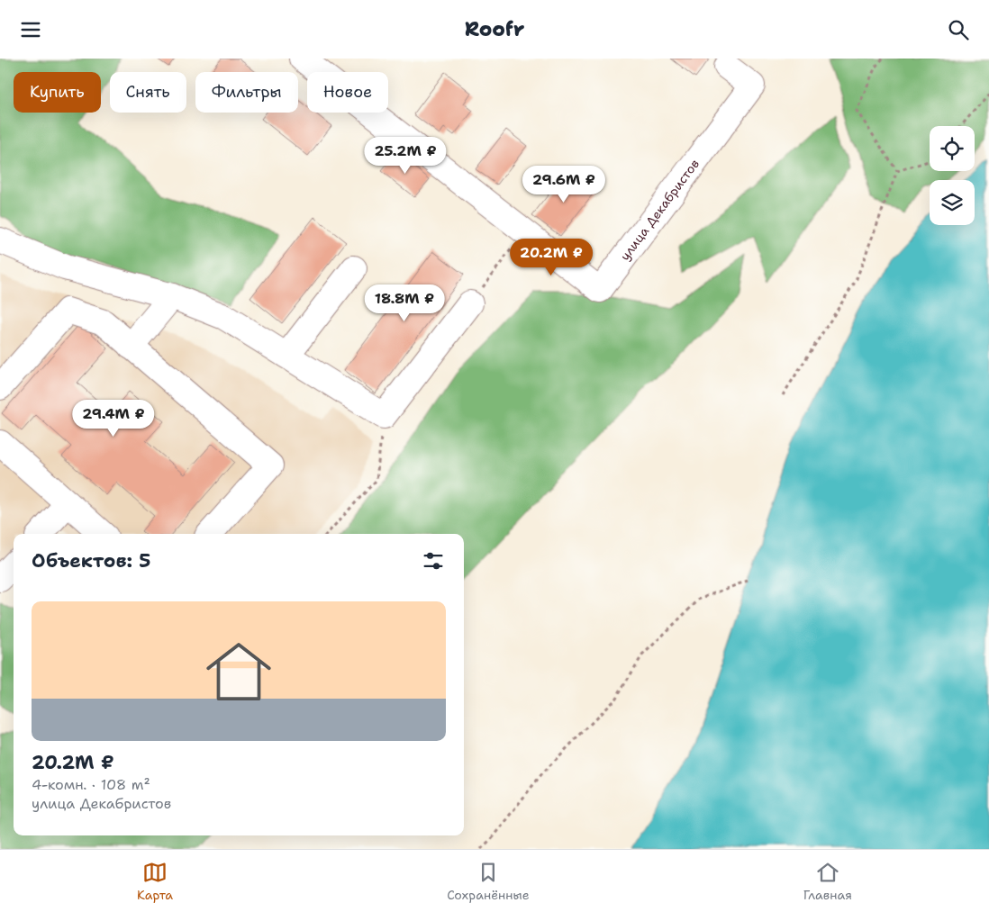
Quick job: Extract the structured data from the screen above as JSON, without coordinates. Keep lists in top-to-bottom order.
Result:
{
  "streets": {
    "street": ["улица Декабристов"]
  },
  "page": {
    "header": "Roofr",
    "chip": [
      "Купить",
      "Снять",
      "Фильтры",
      "Новое"
    ],
    "price": [
      "25.2M ₽",
      "29.6M ₽",
      "20.2M ₽",
      "18.8M ₽",
      "29.4M ₽"
    ],
    "heading": "Объектов: 5",
    "list": [
      {
        "name": "20.2M ₽",
        "note": "4-комн. · 108 m² · улица Декабристов"
      }
    ],
    "tabs": ["Карта", "Сохранённые", "Главная"]
  }
}
